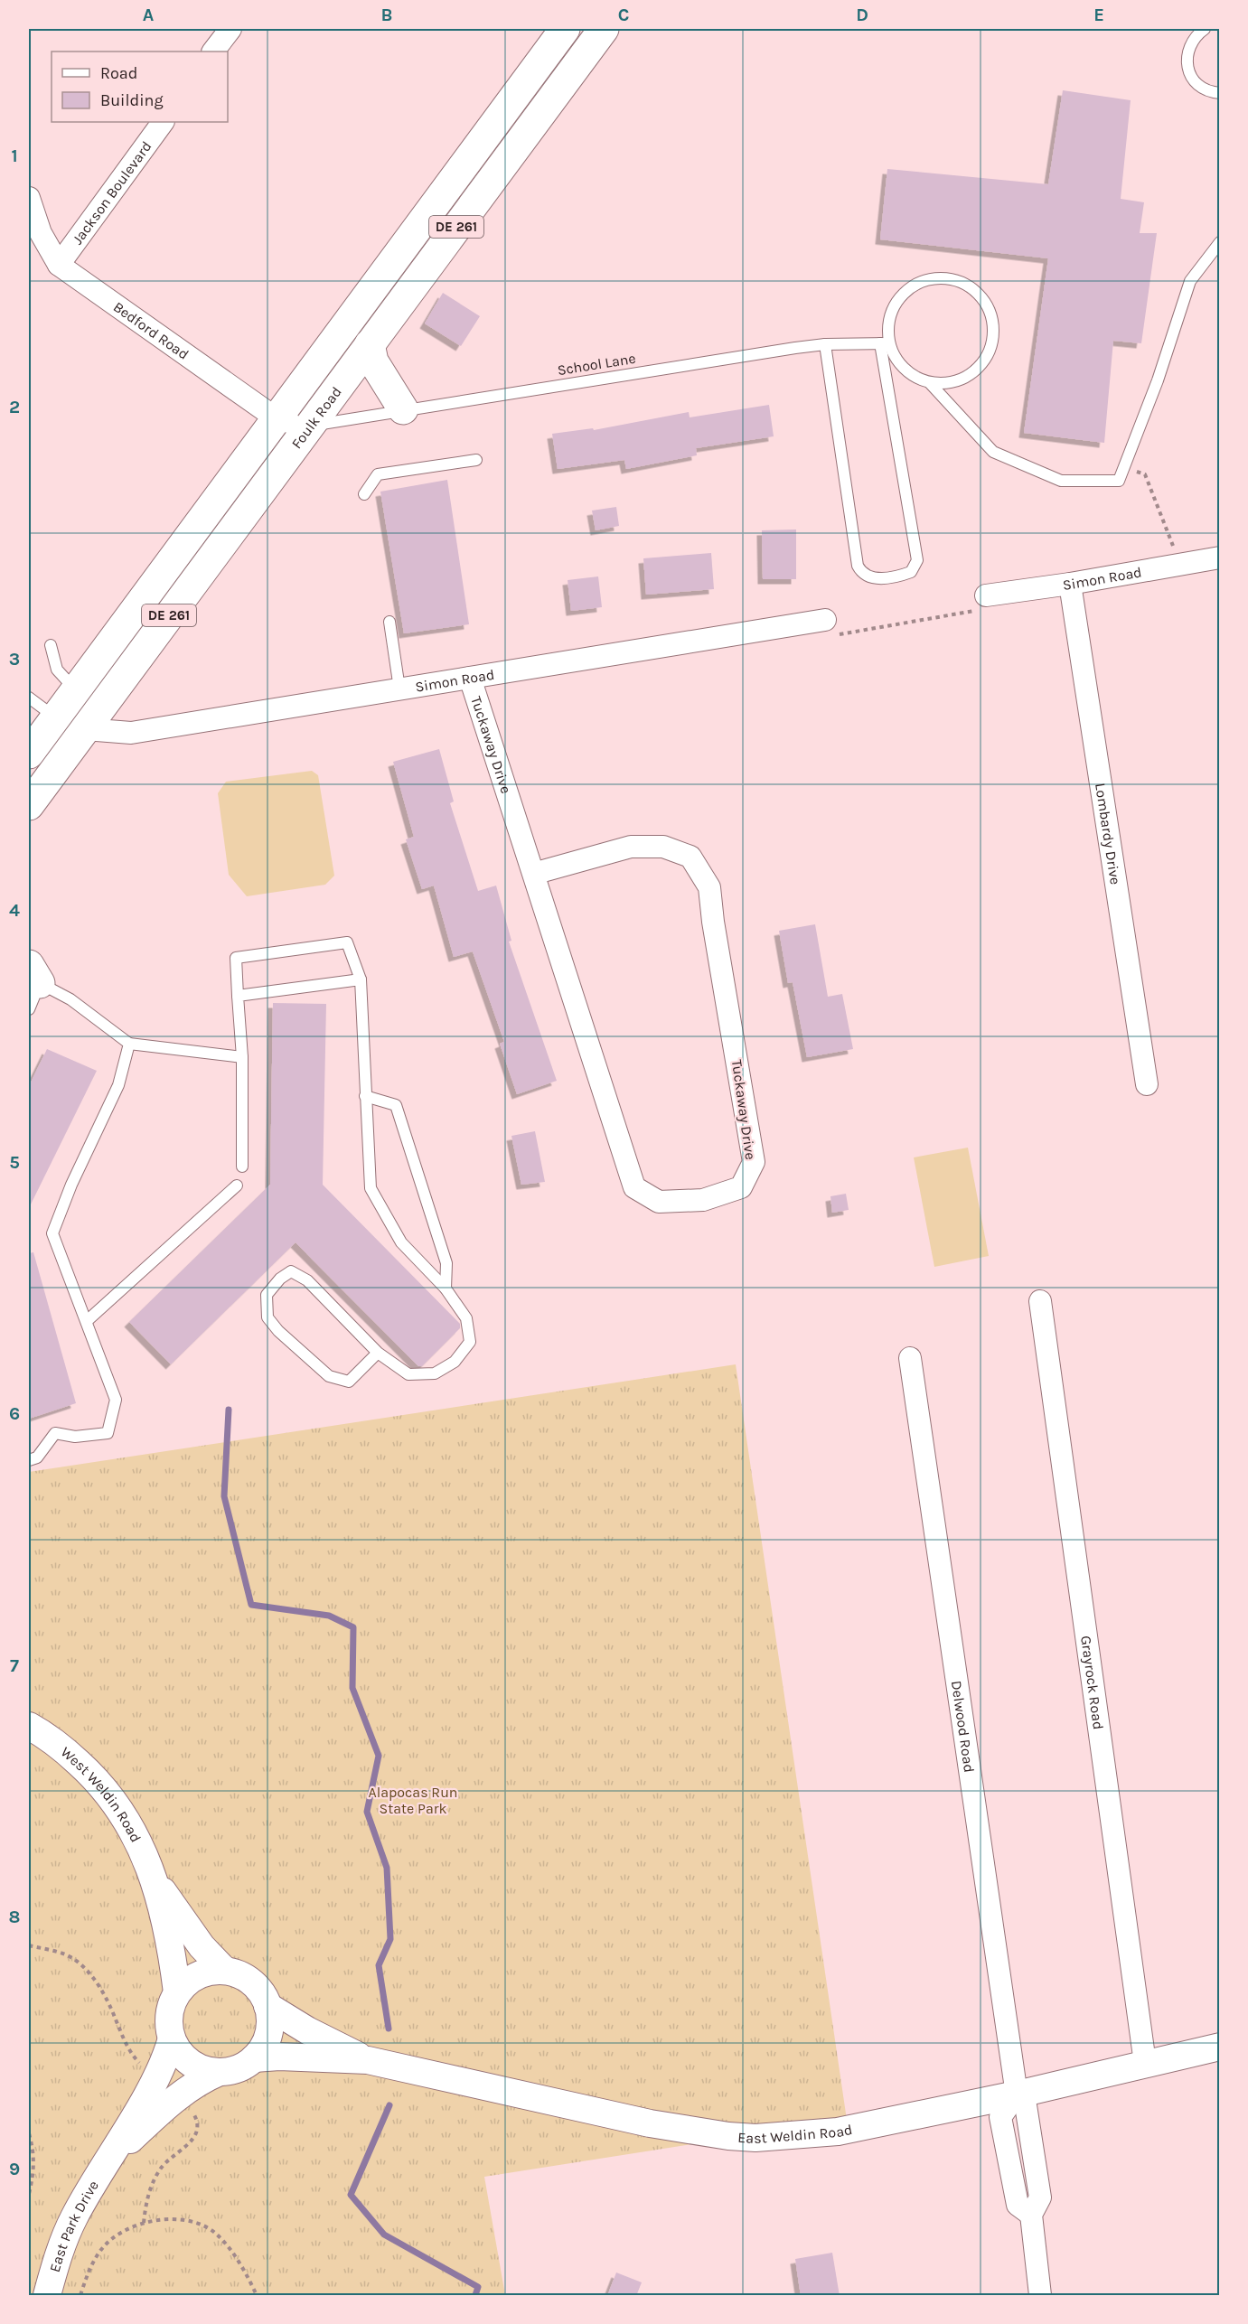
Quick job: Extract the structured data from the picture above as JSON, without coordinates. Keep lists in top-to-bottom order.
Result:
{
  "streets": {
    "main road": ["DE 261", "Foulk Road"],
    "street": [
      "Jackson Boulevard",
      "Bedford Road",
      "Simon Road",
      "Tuckaway Drive",
      "Lombardy Drive",
      "Grayrock Road",
      "Delwood Road",
      "West Weldin Road",
      "East Weldin Road",
      "East Park Drive"
    ],
    "lane": ["School Lane"]
  },
  "crossings": [
    ["Jackson Boulevard", "Bedford Road"],
    ["Bedford Road", "School Lane"],
    ["Bedford Road", "Foulk Road"],
    ["School Lane", "Foulk Road"],
    ["Foulk Road", "Simon Road"],
    ["Simon Road", "Tuckaway Drive"],
    ["Simon Road", "Lombardy Drive"],
    ["Grayrock Road", "East Weldin Road"],
    ["Delwood Road", "East Weldin Road"],
    ["West Weldin Road", "East Weldin Road"],
    ["West Weldin Road", "East Park Drive"],
    ["East Weldin Road", "East Park Drive"]
  ],
  "parks": ["Alapocas Run State Park"],
  "legend": ["Road", "Building"],
  "grid": {
    "columns": [
      "A",
      "B",
      "C",
      "D",
      "E"
    ],
    "rows": [
      "1",
      "2",
      "3",
      "4",
      "5",
      "6",
      "7",
      "8",
      "9"
    ]
  }
}
